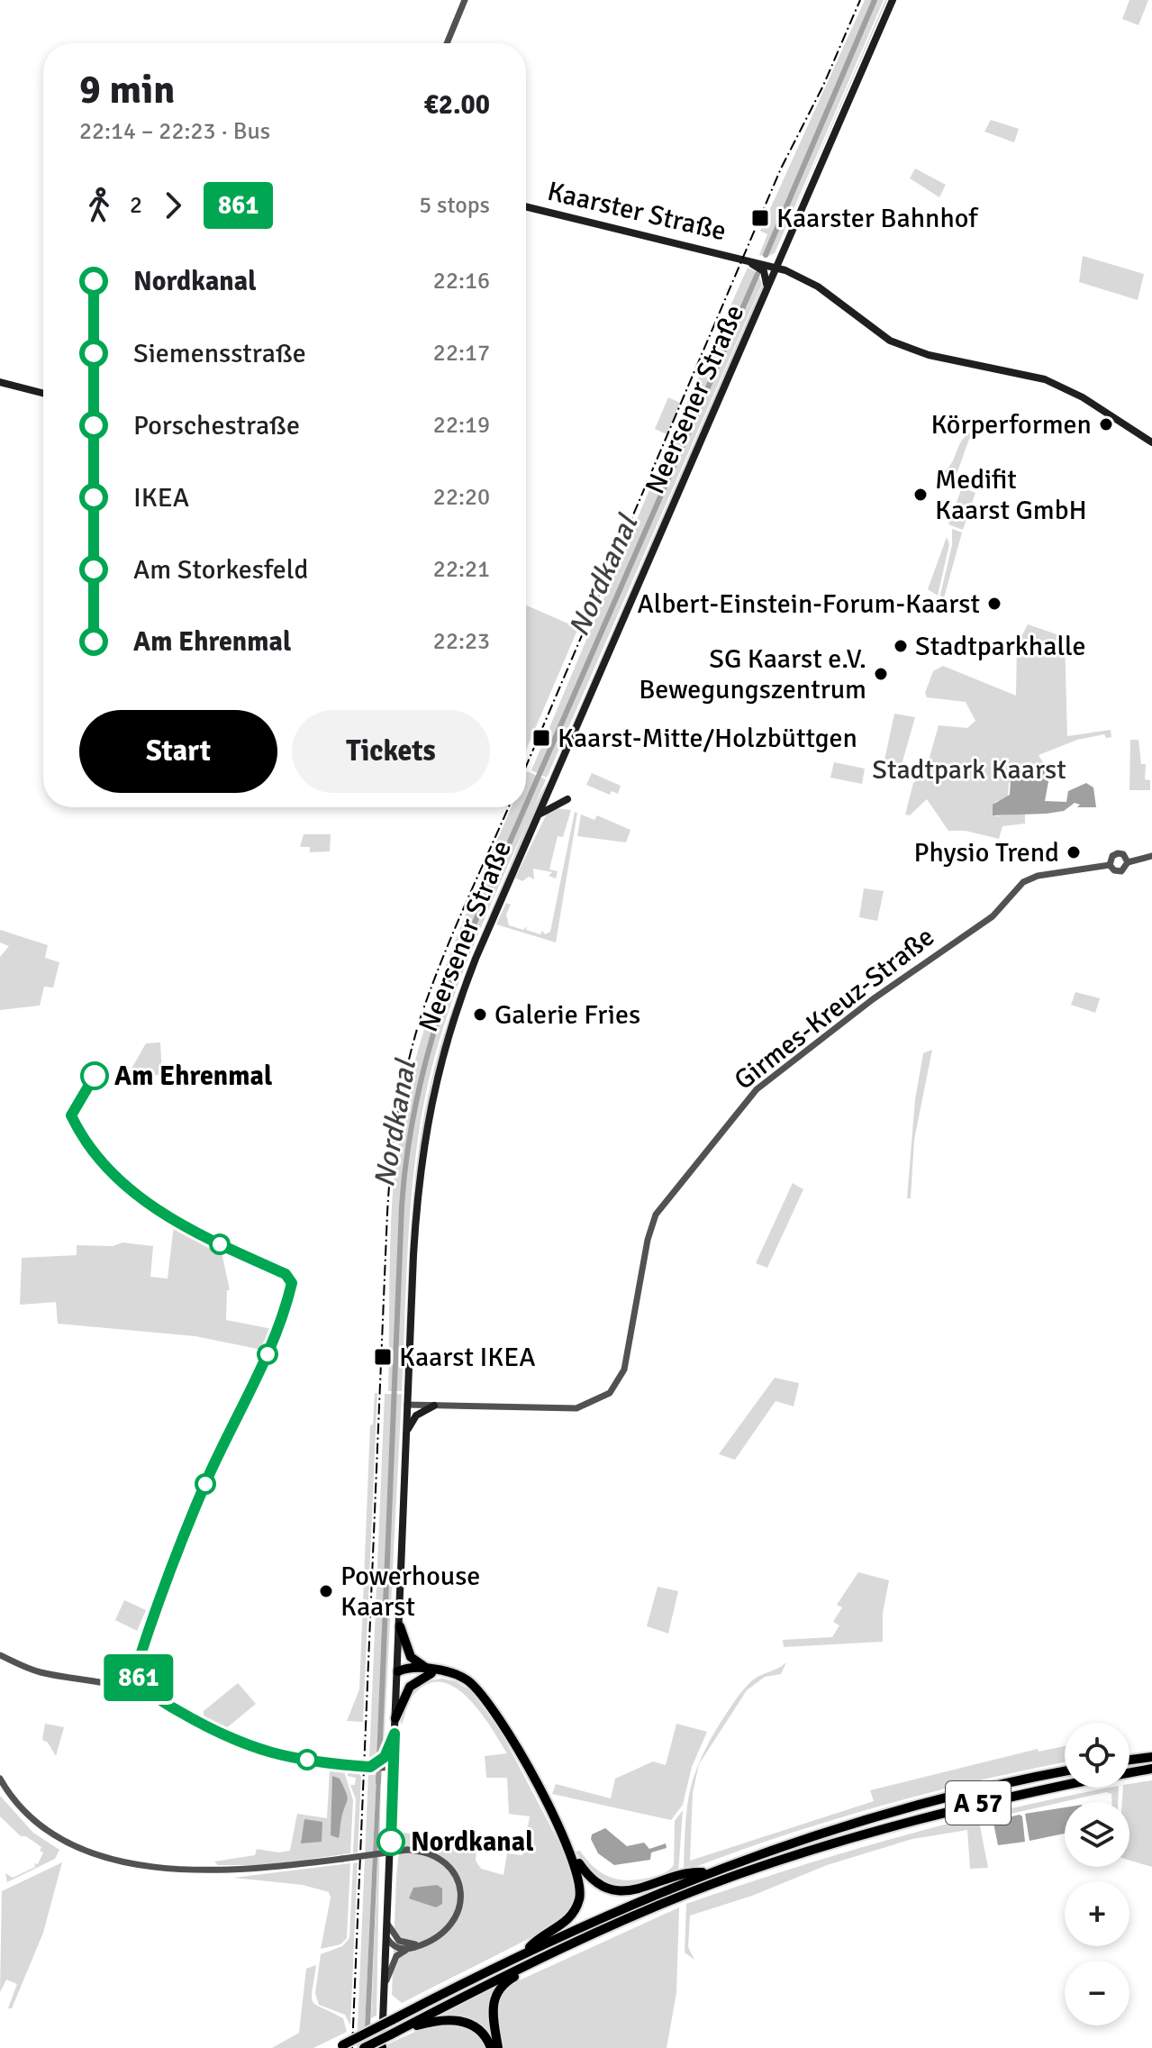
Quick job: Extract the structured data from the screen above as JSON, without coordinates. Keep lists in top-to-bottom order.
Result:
{
  "streets": {
    "highway": ["A 57"],
    "main road": ["Kaarster Straße", "Neersener Straße"],
    "street": ["Girmes-Kreuz-Straße"]
  },
  "crossings": [
    ["Kaarster Straße", "Neersener Straße"],
    ["Neersener Straße", "Girmes-Kreuz-Straße"]
  ],
  "water": ["Nordkanal"],
  "parks": ["Stadtpark Kaarst"],
  "places": {
    "transit": ["Kaarster Bahnhof", "Kaarst-Mitte/Holzbüttgen", "Kaarst IKEA"],
    "other": [
      "Körperformen",
      "Medifit Kaarst GmbH",
      "Albert-Einstein-Forum-Kaarst",
      "Stadtparkhalle",
      "SG Kaarst e.V. Bewegungszentrum",
      "Physio Trend",
      "Galerie Fries",
      "Am Ehrenmal",
      "Powerhouse Kaarst",
      "Nordkanal"
    ]
  },
  "lines": ["bus line 861"],
  "page": {
    "on_map": "861",
    "heading": ["9 min", "22:14 – 22:23 · Bus", "€2.00"],
    "legs": ["2", "861", "5 stops"],
    "list": [
      {
        "name": "Nordkanal",
        "value": "22:16"
      },
      {
        "name": "Siemensstraße",
        "value": "22:17"
      },
      {
        "name": "Porschestraße",
        "value": "22:19"
      },
      {
        "name": "IKEA",
        "value": "22:20"
      },
      {
        "name": "Am Storkesfeld",
        "value": "22:21"
      },
      {
        "name": "Am Ehrenmal",
        "value": "22:23"
      }
    ],
    "buttons": ["Start", "Tickets"],
    "map_buttons": ["+", "−"]
  }
}
